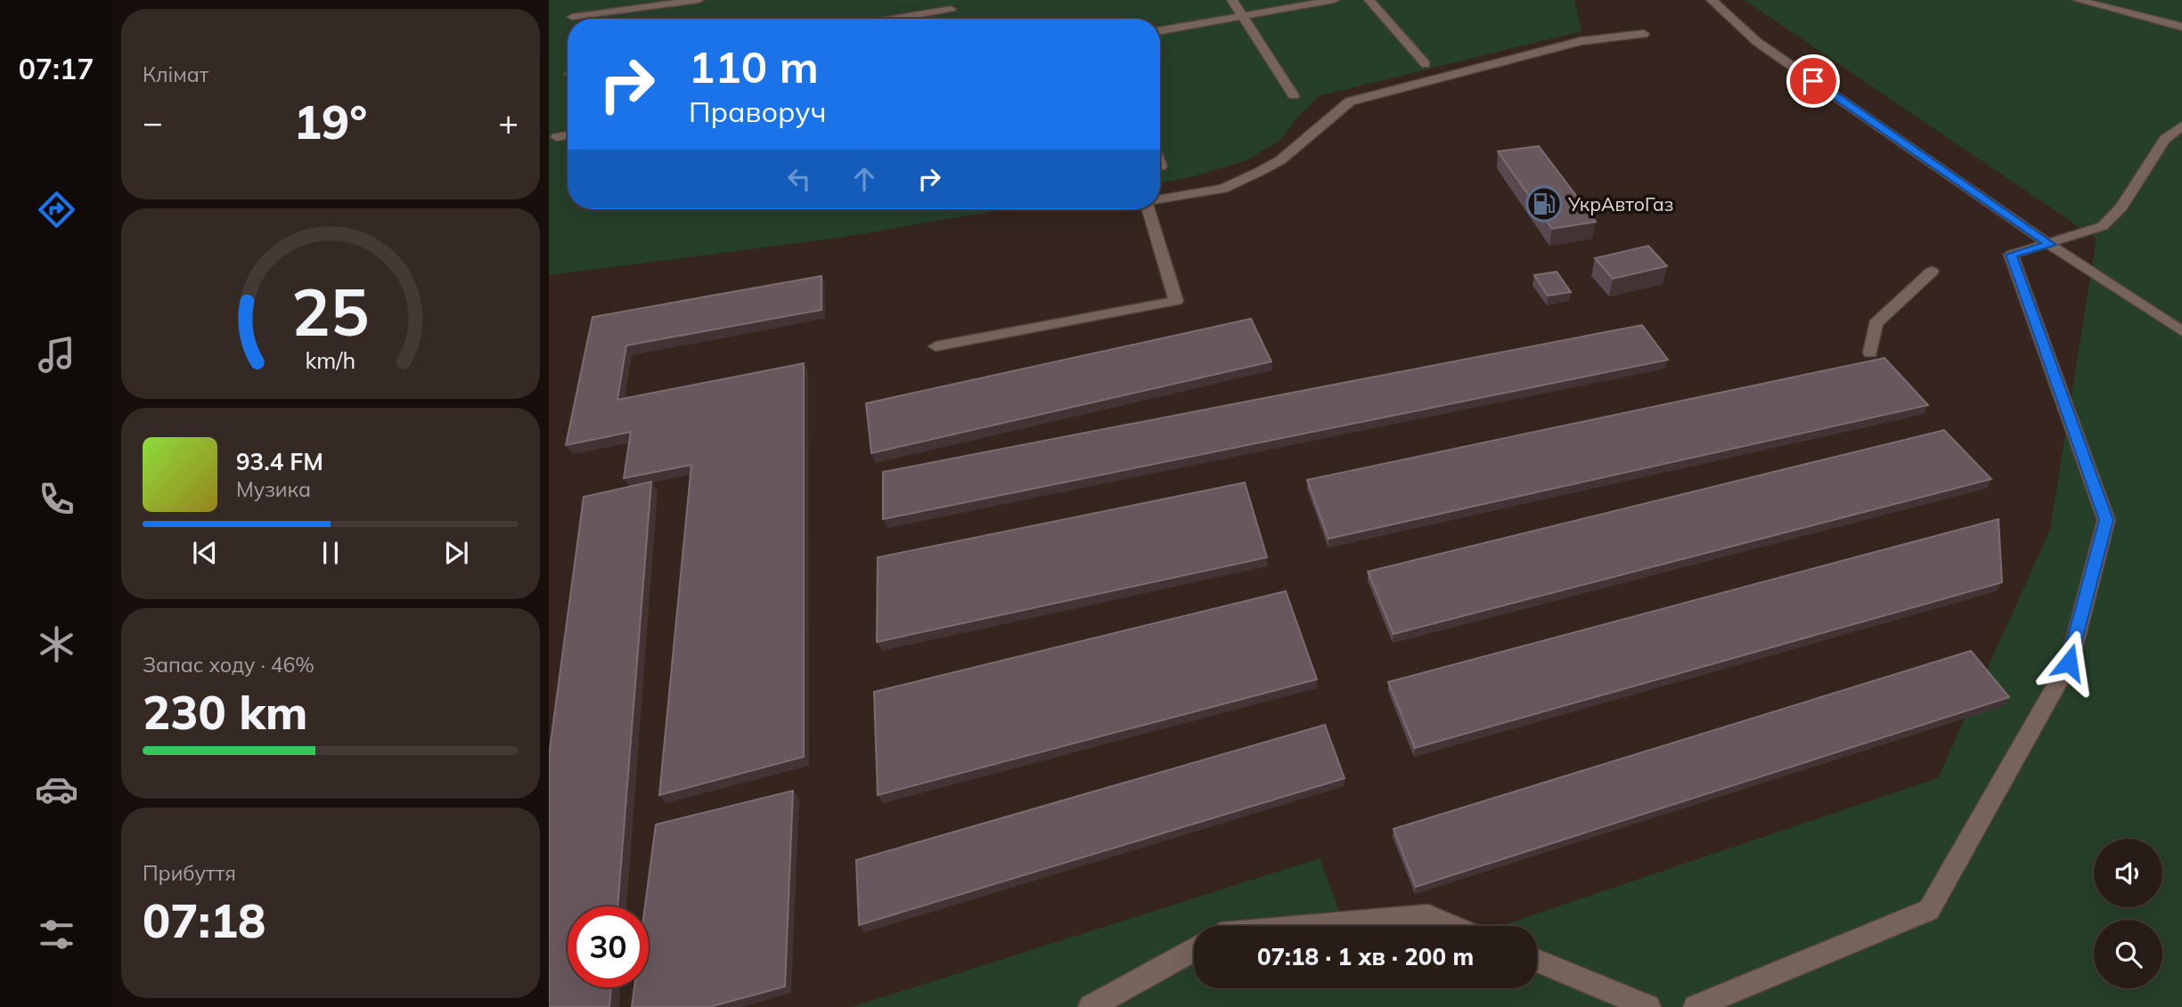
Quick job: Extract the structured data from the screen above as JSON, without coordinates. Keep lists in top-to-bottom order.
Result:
{
  "places": {
    "fuel station": ["УкрАвтоГаз"]
  },
  "page": {
    "tabs": "07:17",
    "tile": [
      "Клімат",
      ["Запас ходу · 46%", "230 km"],
      ["Прибуття", "07:18"]
    ],
    "turn": ["110 m", "Праворуч"],
    "heat": ["−", "19°", "+"],
    "song": ["93.4 FM", "Музика"],
    "limit": "30",
    "trip": "07:18 · 1 хв · 200 m",
    "gauge": ["25", "km/h"]
  }
}
